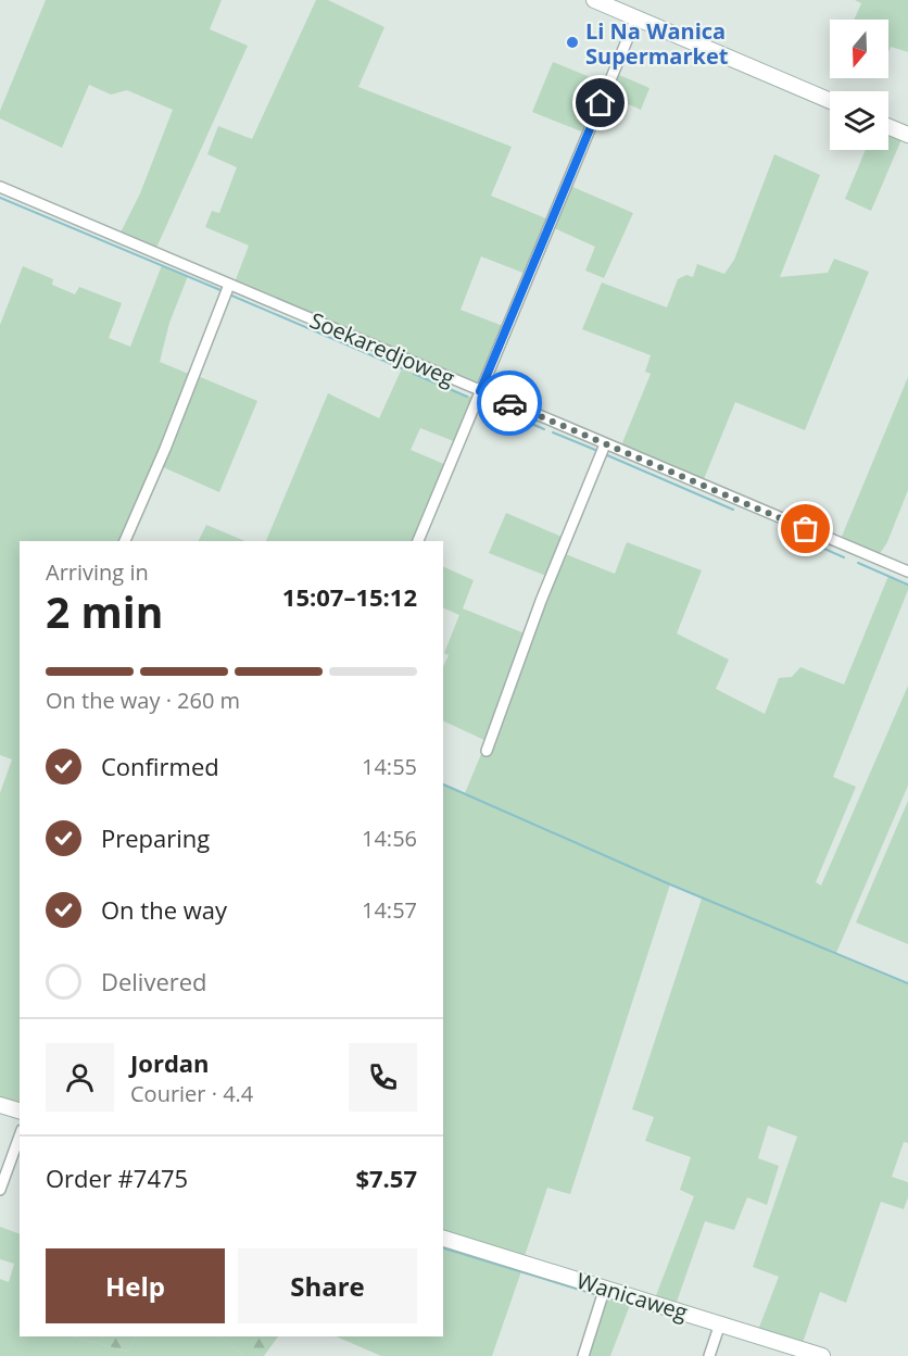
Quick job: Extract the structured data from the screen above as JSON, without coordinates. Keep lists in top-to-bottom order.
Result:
{
  "streets": {
    "street": ["Soekaredjoweg", "Wanicaweg"]
  },
  "places": ["Li Na Wanica Supermarket"],
  "north": "bottom",
  "page": {
    "heading": ["2 min", "Arriving in", "15:07–15:12"],
    "panel": [
      "Jordan",
      "Courier · 4.4",
      "Order #7475",
      "$7.57"
    ],
    "bar": "On the way · 260 m",
    "list": [
      ["Confirmed", "14:55"],
      ["Preparing", "14:56"],
      ["On the way", "14:57"],
      "Delivered"
    ],
    "buttons": ["Help", "Share"]
  }
}
